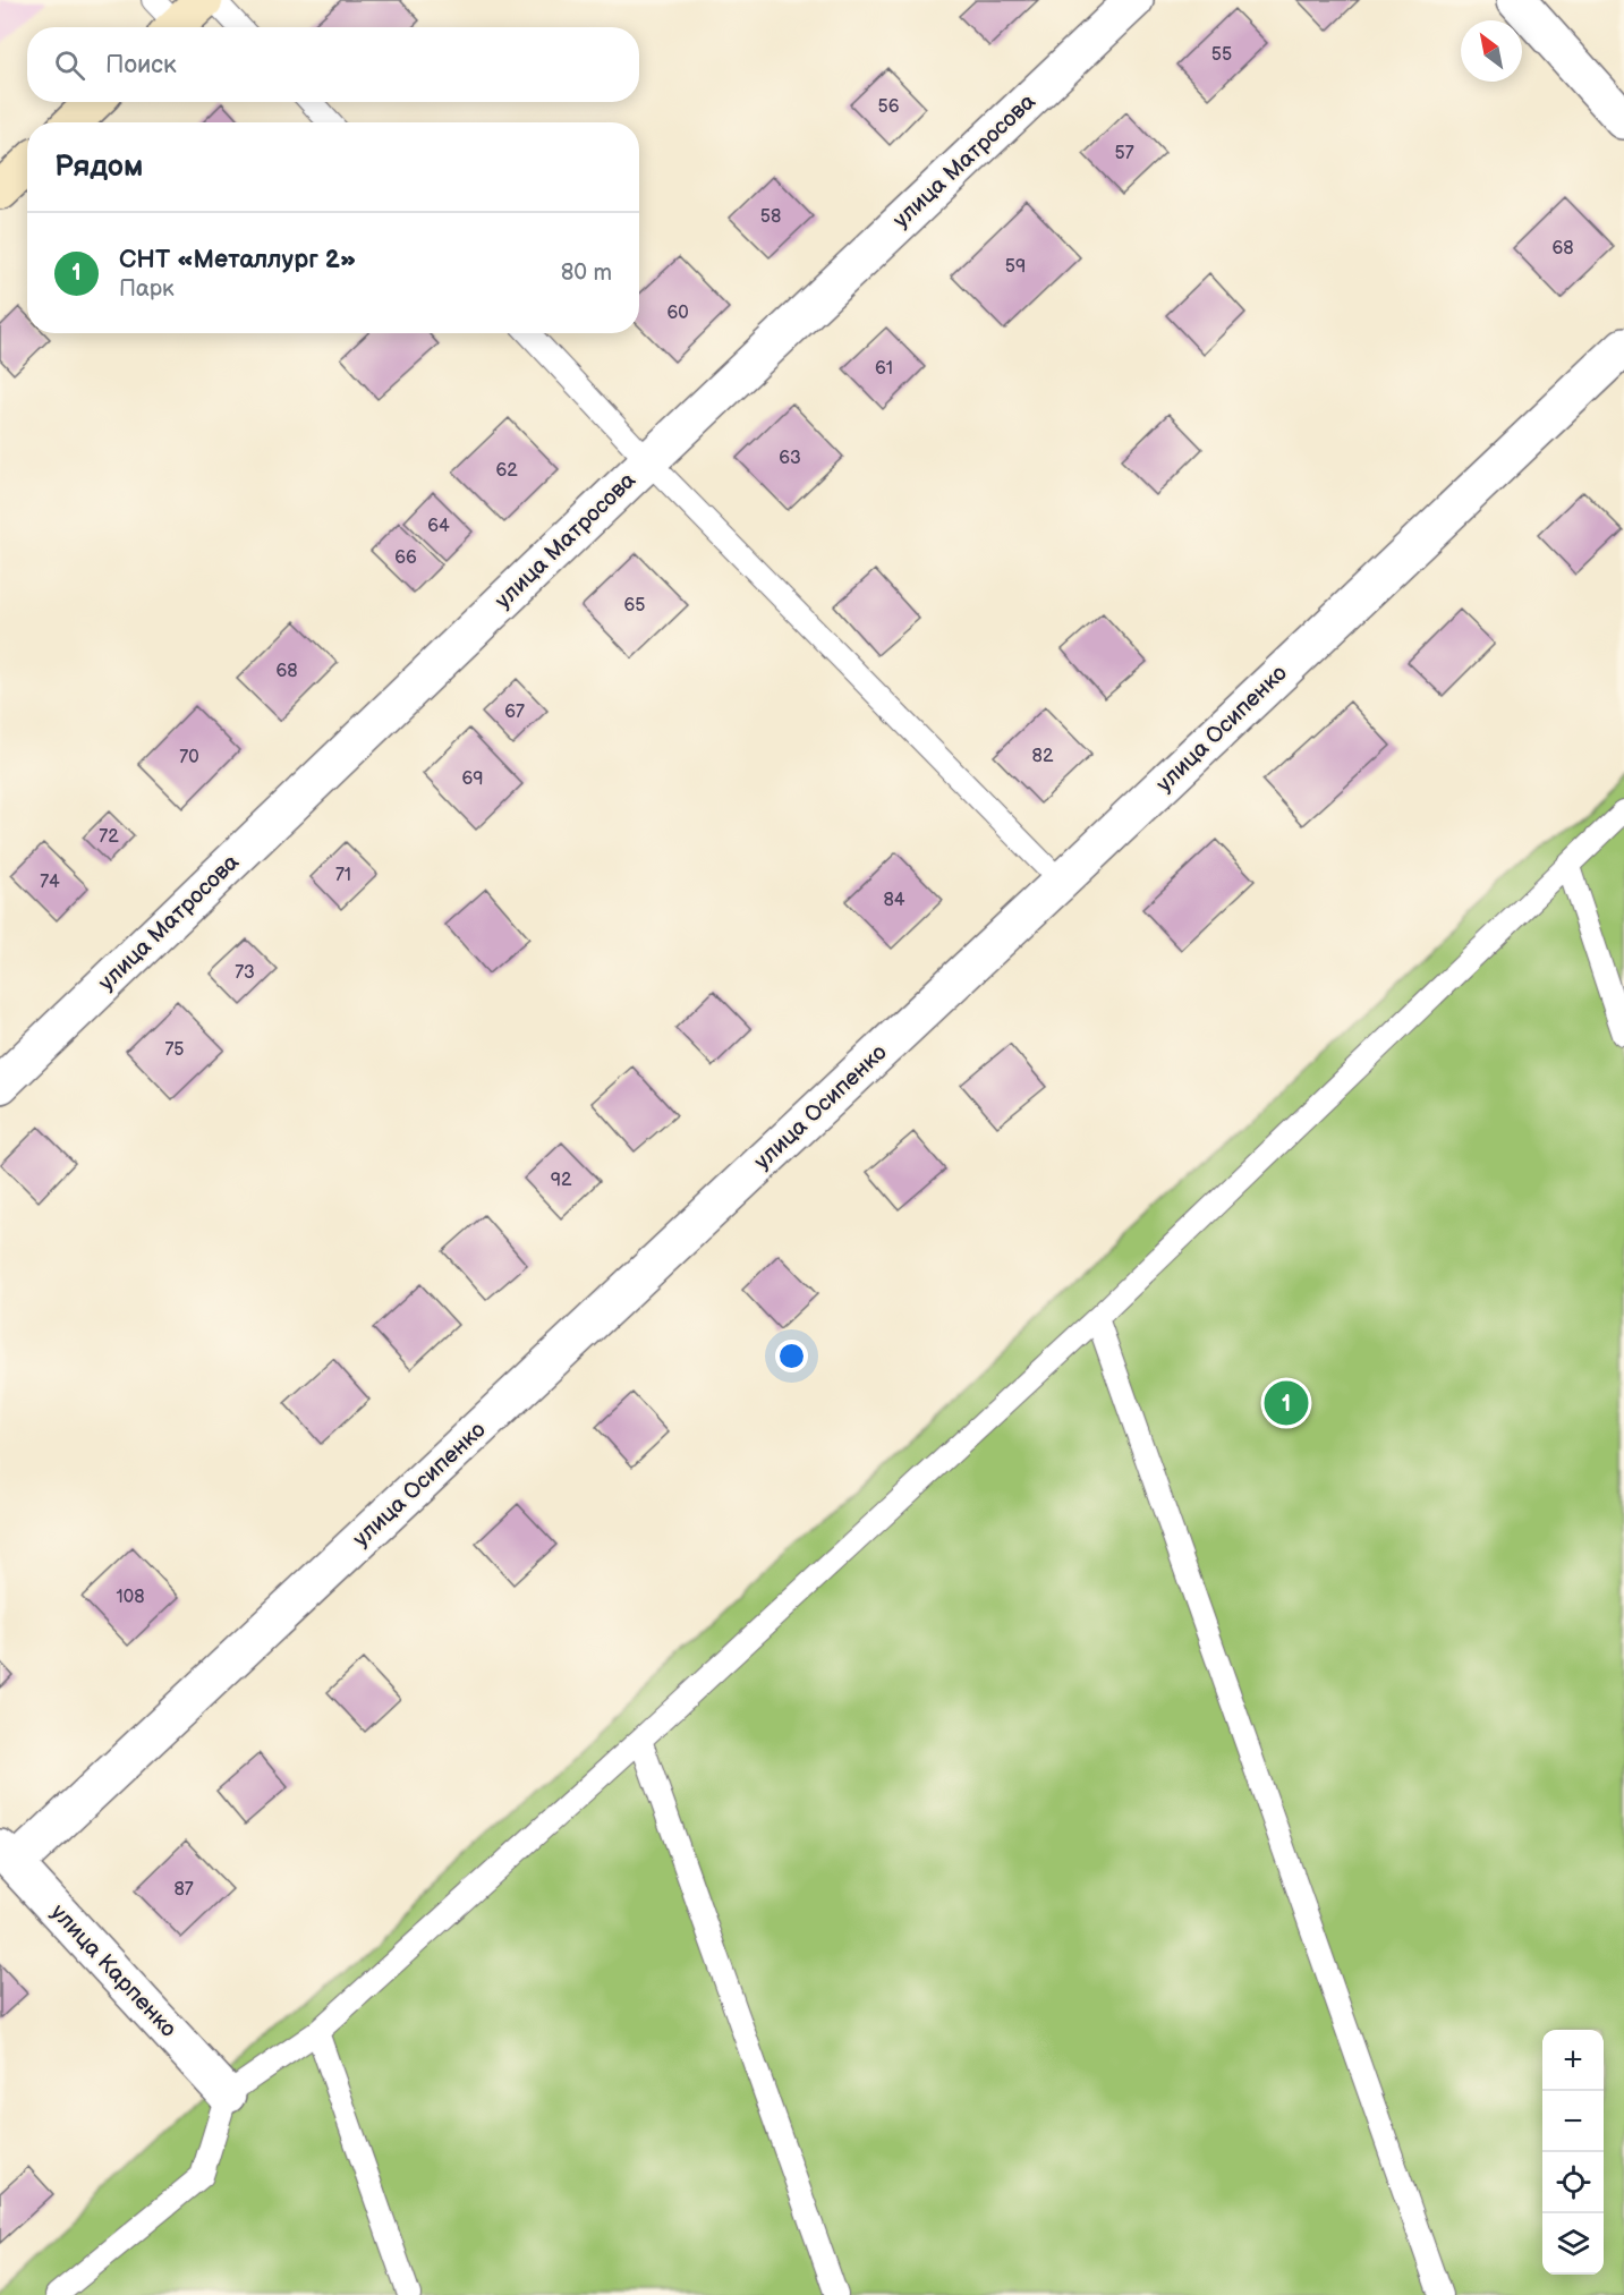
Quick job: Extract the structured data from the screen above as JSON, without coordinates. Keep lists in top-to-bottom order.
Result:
{
  "streets": {
    "street": ["улица Матросова", "улица Осипенко", "улица Карпенко"]
  },
  "crossings": [
    ["улица Осипенко", "улица Карпенко"]
  ],
  "house_numbers": [
    "55",
    "56",
    "57",
    "58",
    "68",
    "59",
    "60",
    "61",
    "63",
    "62",
    "64",
    "66",
    "65",
    "68",
    "67",
    "82",
    "70",
    "69",
    "72",
    "71",
    "74",
    "84",
    "73",
    "75",
    "92",
    "108",
    "87"
  ],
  "north": "top left",
  "page": {
    "search": "Поиск",
    "heading": "Рядом",
    "list": [
      {
        "mark": "1",
        "name": "СНТ «Металлург 2»",
        "note": "Парк",
        "value": "80 m"
      }
    ],
    "pins": "1",
    "map_buttons": ["+", "−"]
  }
}
